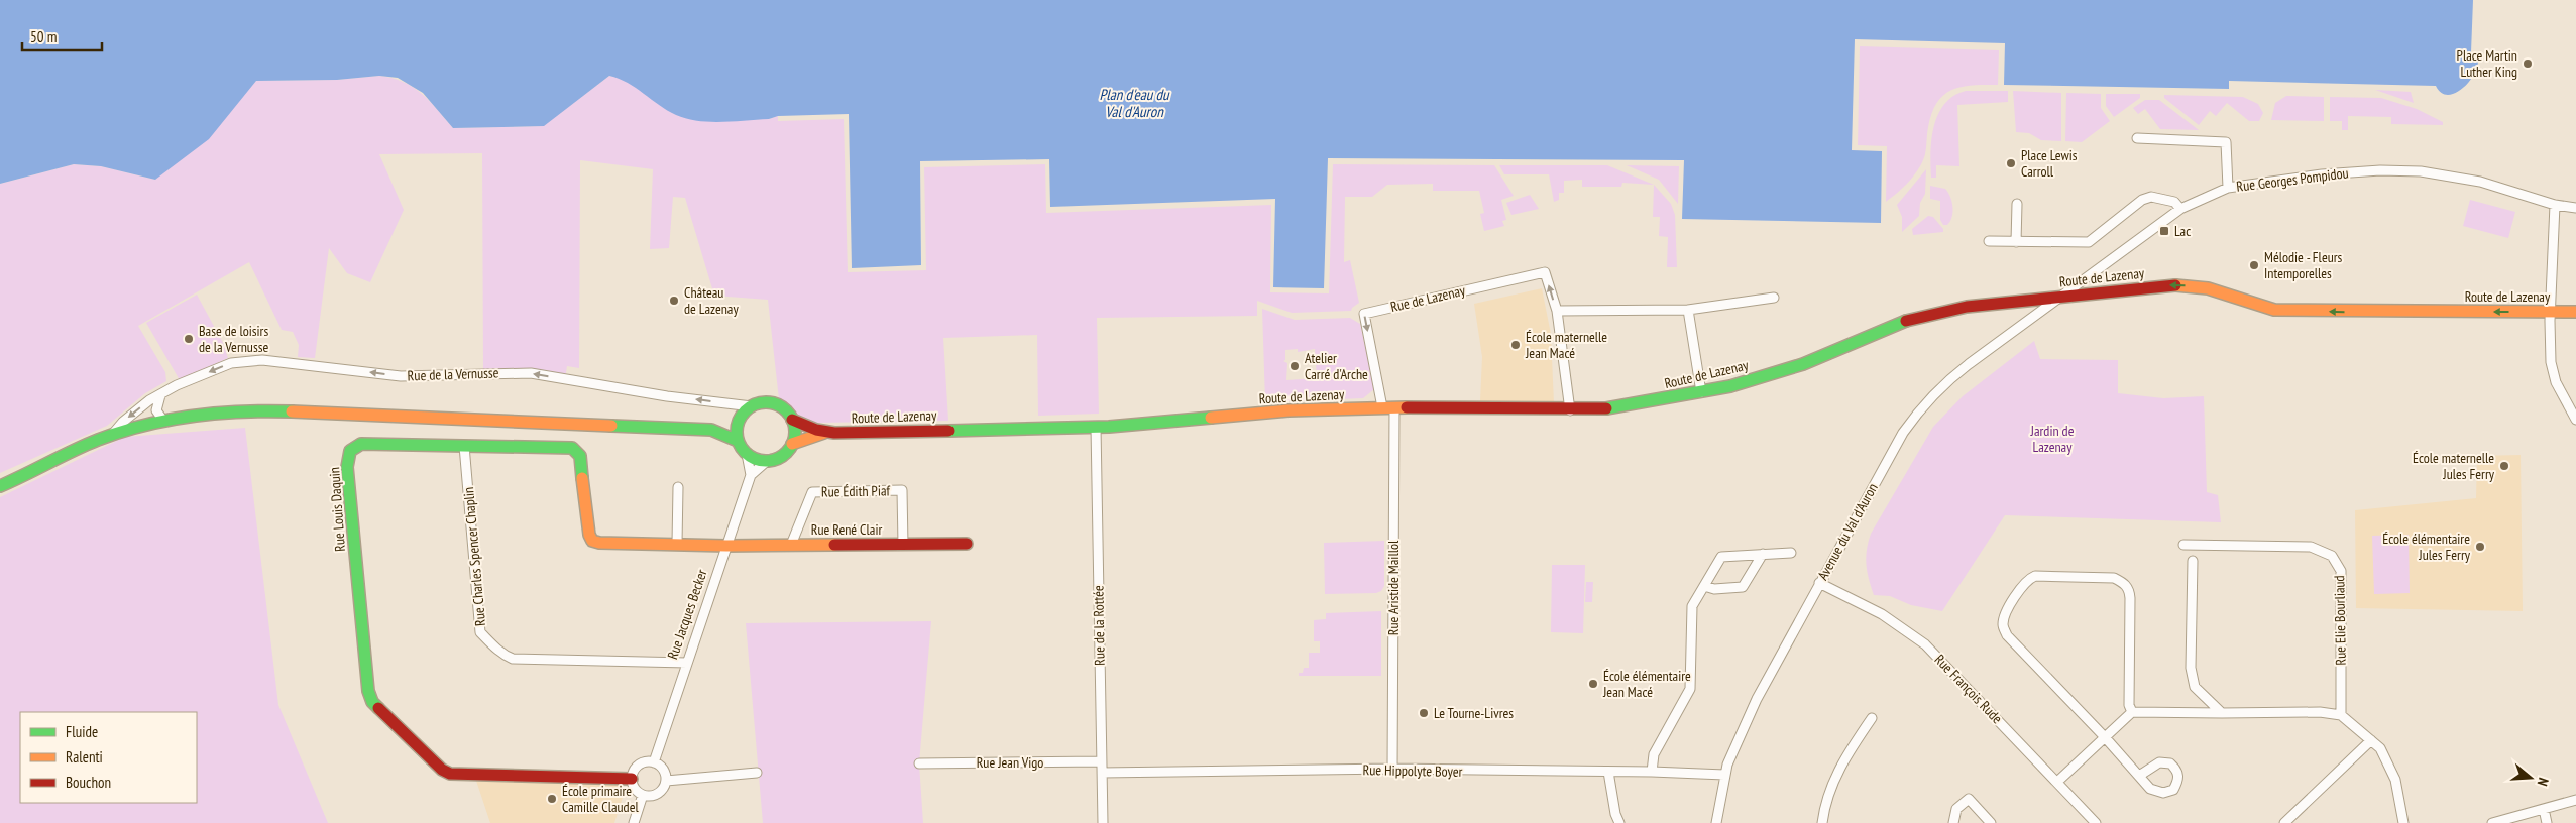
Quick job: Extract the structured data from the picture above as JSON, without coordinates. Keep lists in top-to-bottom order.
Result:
{
  "streets": {
    "street": [
      "Rue Georges Pompidou",
      "Route de Lazenay",
      "Rue de Lazenay",
      "Rue de la Vernusse",
      "Rue Édith Piaf",
      "Rue Louis Daquin",
      "Rue René Clair",
      "Avenue du Val d'Auron",
      "Rue Charles Spencer Chaplin",
      "Rue Aristide Maillol",
      "Rue Jacques Becker",
      "Rue Elie Bourliaud",
      "Rue de la Rottée",
      "Rue François Rude",
      "Rue Jean Vigo",
      "Rue Hippolyte Boyer"
    ]
  },
  "crossings": [
    ["Rue Georges Pompidou", "Route de Lazenay"],
    ["Rue Georges Pompidou", "Avenue du Val d'Auron"],
    ["Route de Lazenay", "Rue de Lazenay"],
    ["Route de Lazenay", "Rue de la Vernusse"],
    ["Route de Lazenay", "Avenue du Val d'Auron"],
    ["Route de Lazenay", "Rue Aristide Maillol"],
    ["Route de Lazenay", "Rue Jacques Becker"],
    ["Route de Lazenay", "Rue de la Rottée"],
    ["Rue de Lazenay", "Rue Aristide Maillol"],
    ["Rue de la Vernusse", "Rue Jacques Becker"],
    ["Rue Édith Piaf", "Rue René Clair"],
    ["Rue Louis Daquin", "Rue René Clair"],
    ["Rue Louis Daquin", "Rue Charles Spencer Chaplin"],
    ["Rue Louis Daquin", "Rue Jacques Becker"],
    ["Rue René Clair", "Rue Jacques Becker"],
    ["Avenue du Val d'Auron", "Rue François Rude"],
    ["Avenue du Val d'Auron", "Rue Hippolyte Boyer"],
    ["Rue Charles Spencer Chaplin", "Rue Jacques Becker"],
    ["Rue Aristide Maillol", "Rue Hippolyte Boyer"],
    ["Rue de la Rottée", "Rue Jean Vigo"],
    ["Rue de la Rottée", "Rue Hippolyte Boyer"]
  ],
  "water": ["Plan d'eau du Val d'Auron"],
  "parks": ["Jardin de Lazenay"],
  "places": {
    "other": [
      "Place Martin Luther King",
      "Place Lewis Carroll",
      "Mélodie - Fleurs Intemporelles",
      "Château de Lazenay",
      "Base de loisirs de la Vernusse",
      "École maternelle Jean Macé",
      "Atelier Carré d'Arche",
      "École maternelle Jules Ferry",
      "École élémentaire Jules Ferry",
      "École élémentaire Jean Macé",
      "Le Tourne-Livres",
      "École primaire Camille Claudel"
    ],
    "transit": ["Lac"]
  },
  "legend": ["Fluide", "Ralenti", "Bouchon"],
  "scale_bar": "50 m",
  "north": "right"
}
